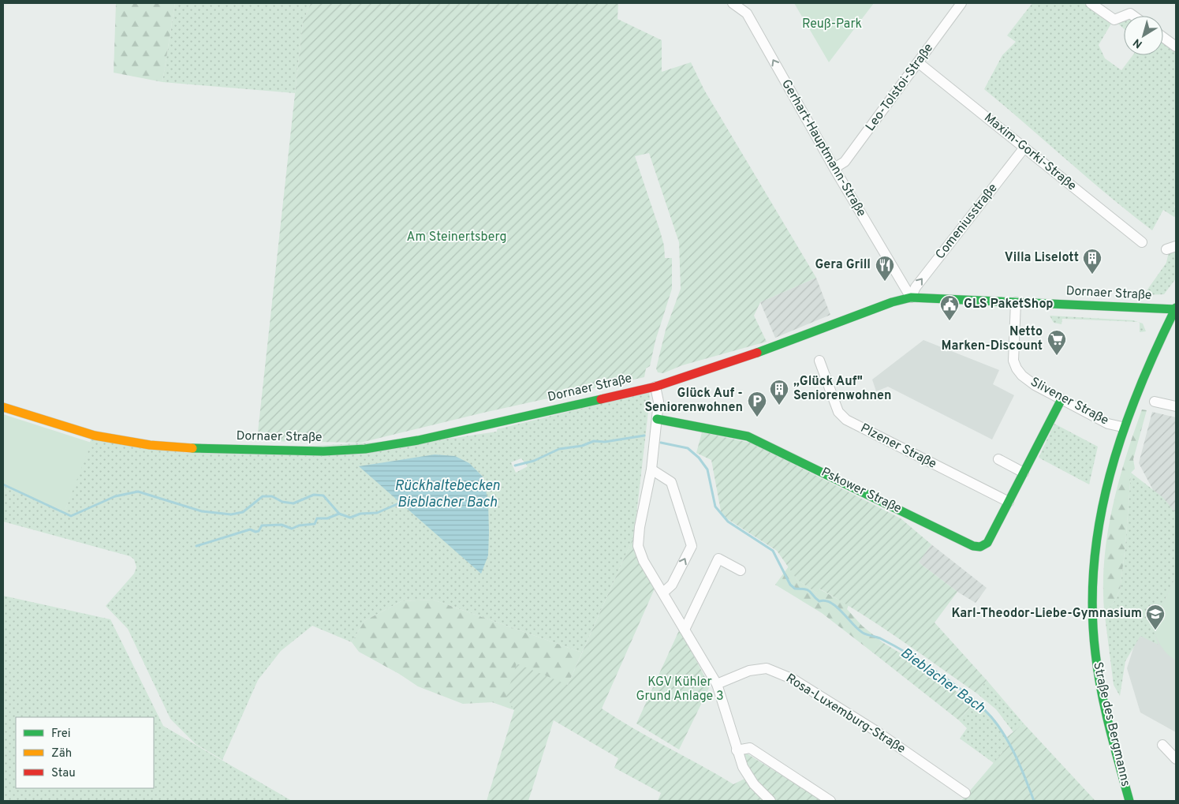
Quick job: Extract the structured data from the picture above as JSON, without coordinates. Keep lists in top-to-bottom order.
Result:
{
  "streets": {
    "main road": ["Dornaer Straße", "Pskower Straße", "Straße des Bergmanns"],
    "street": [
      "Leo-Tolstoi-Straße",
      "Gerhart-Hauptmann-Straße",
      "Maxim-Gorki-Straße",
      "Comeniusstraße",
      "Slivener Straße",
      "Plzener Straße",
      "Rosa-Luxemburg-Straße"
    ]
  },
  "crossings": [
    ["Leo-Tolstoi-Straße", "Gerhart-Hauptmann-Straße"],
    ["Leo-Tolstoi-Straße", "Maxim-Gorki-Straße"],
    ["Gerhart-Hauptmann-Straße", "Comeniusstraße"],
    ["Gerhart-Hauptmann-Straße", "Dornaer Straße"],
    ["Maxim-Gorki-Straße", "Comeniusstraße"],
    ["Comeniusstraße", "Dornaer Straße"],
    ["Dornaer Straße", "Slivener Straße"],
    ["Dornaer Straße", "Straße des Bergmanns"],
    ["Slivener Straße", "Pskower Straße"],
    ["Slivener Straße", "Straße des Bergmanns"],
    ["Plzener Straße", "Pskower Straße"]
  ],
  "one_way": ["Gerhart-Hauptmann-Straße", "Comeniusstraße"],
  "water": ["Rückhaltebecken Bieblacher Bach", "Bieblacher Bach"],
  "parks": ["Reuß-Park", "Am Steinertsberg", "KGV Kühler Grund Anlage 3"],
  "places": {
    "building": ["Villa Liselott", "„Glück Auf\" Seniorenwohnen"],
    "restaurant": ["Gera Grill"],
    "public building": ["GLS PaketShop"],
    "supermarket": ["Netto Marken-Discount"],
    "parking": ["Glück Auf - Seniorenwohnen"],
    "school or university": ["Karl-Theodor-Liebe-Gymnasium"]
  },
  "legend": ["Frei", "Zäh", "Stau"],
  "north": "bottom left"
}
